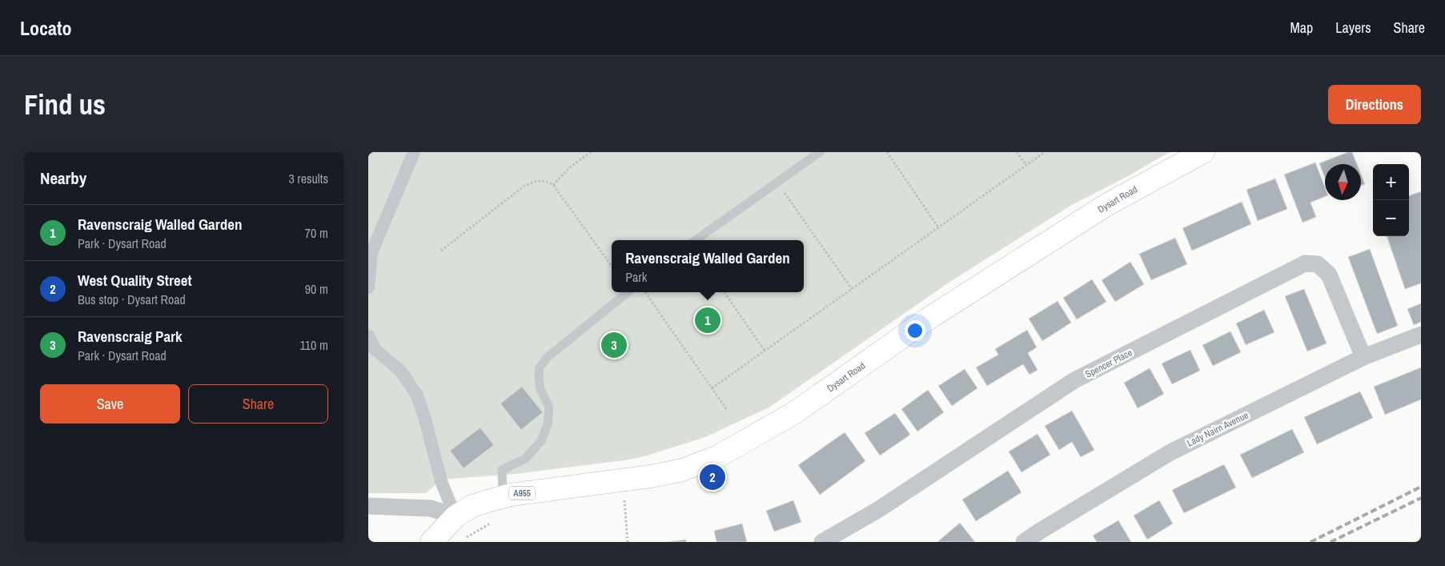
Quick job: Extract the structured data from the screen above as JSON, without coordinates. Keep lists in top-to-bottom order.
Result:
{
  "streets": {
    "main road": ["Dysart Road", "A955"],
    "street": ["Spencer Place", "Lady Nairn Avenue"]
  },
  "crossings": [
    ["Dysart Road", "A955"],
    ["Spencer Place", "Lady Nairn Avenue"]
  ],
  "north": "bottom",
  "page": {
    "header": "Locato",
    "nav": ["Map", "Layers", "Share"],
    "buttons": [
      "Directions",
      ["Save", "Share"]
    ],
    "title": "Find us",
    "heading": ["Nearby", "3 results"],
    "map_buttons": ["+", "−"],
    "list": [
      {
        "mark": "1",
        "name": "Ravenscraig Walled Garden",
        "note": "Park · Dysart Road",
        "value": "70 m"
      },
      {
        "mark": "2",
        "name": "West Quality Street",
        "note": "Bus stop · Dysart Road",
        "value": "90 m"
      },
      {
        "mark": "3",
        "name": "Ravenscraig Park",
        "note": "Park · Dysart Road",
        "value": "110 m"
      }
    ],
    "popup": ["Ravenscraig Walled Garden", "Park"],
    "pins": ["1", "3", "2"]
  }
}
